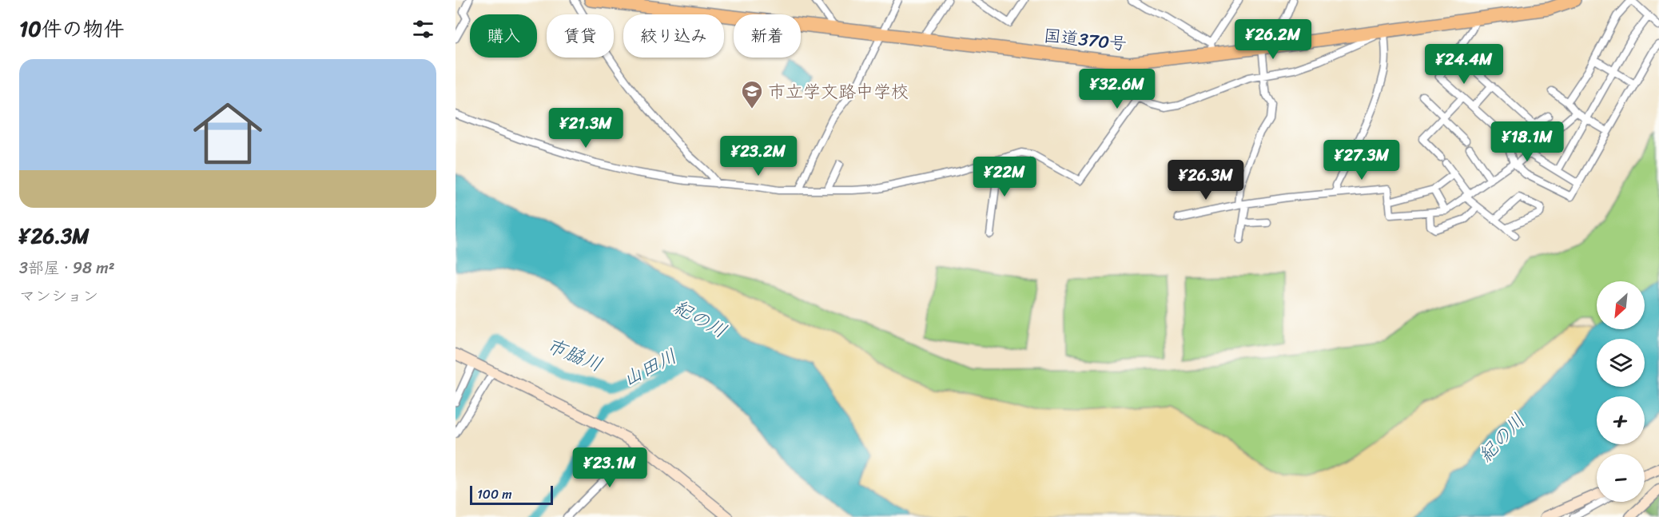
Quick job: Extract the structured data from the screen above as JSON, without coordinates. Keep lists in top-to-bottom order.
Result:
{
  "streets": {
    "highway": ["国道370号"]
  },
  "water": ["紀の川", "市脇川", "山田川"],
  "places": {
    "school or university": ["市立学文路中学校"]
  },
  "scale_bar": "100 m",
  "north": "bottom left",
  "page": {
    "heading": "10件の物件",
    "chip": [
      "購入",
      "賃貸",
      "絞り込み",
      "新着"
    ],
    "price": [
      "¥26.2M",
      "¥24.4M",
      "¥32.6M",
      "¥21.3M",
      "¥18.1M",
      "¥23.2M",
      "¥27.3M",
      "¥22M",
      "¥26.3M",
      "¥23.1M"
    ],
    "list": [
      {
        "name": "¥26.3M",
        "note": "3部屋 · 98 m² · マンション"
      }
    ],
    "map_buttons": ["+", "−"],
    "scale": "100 m"
  }
}
